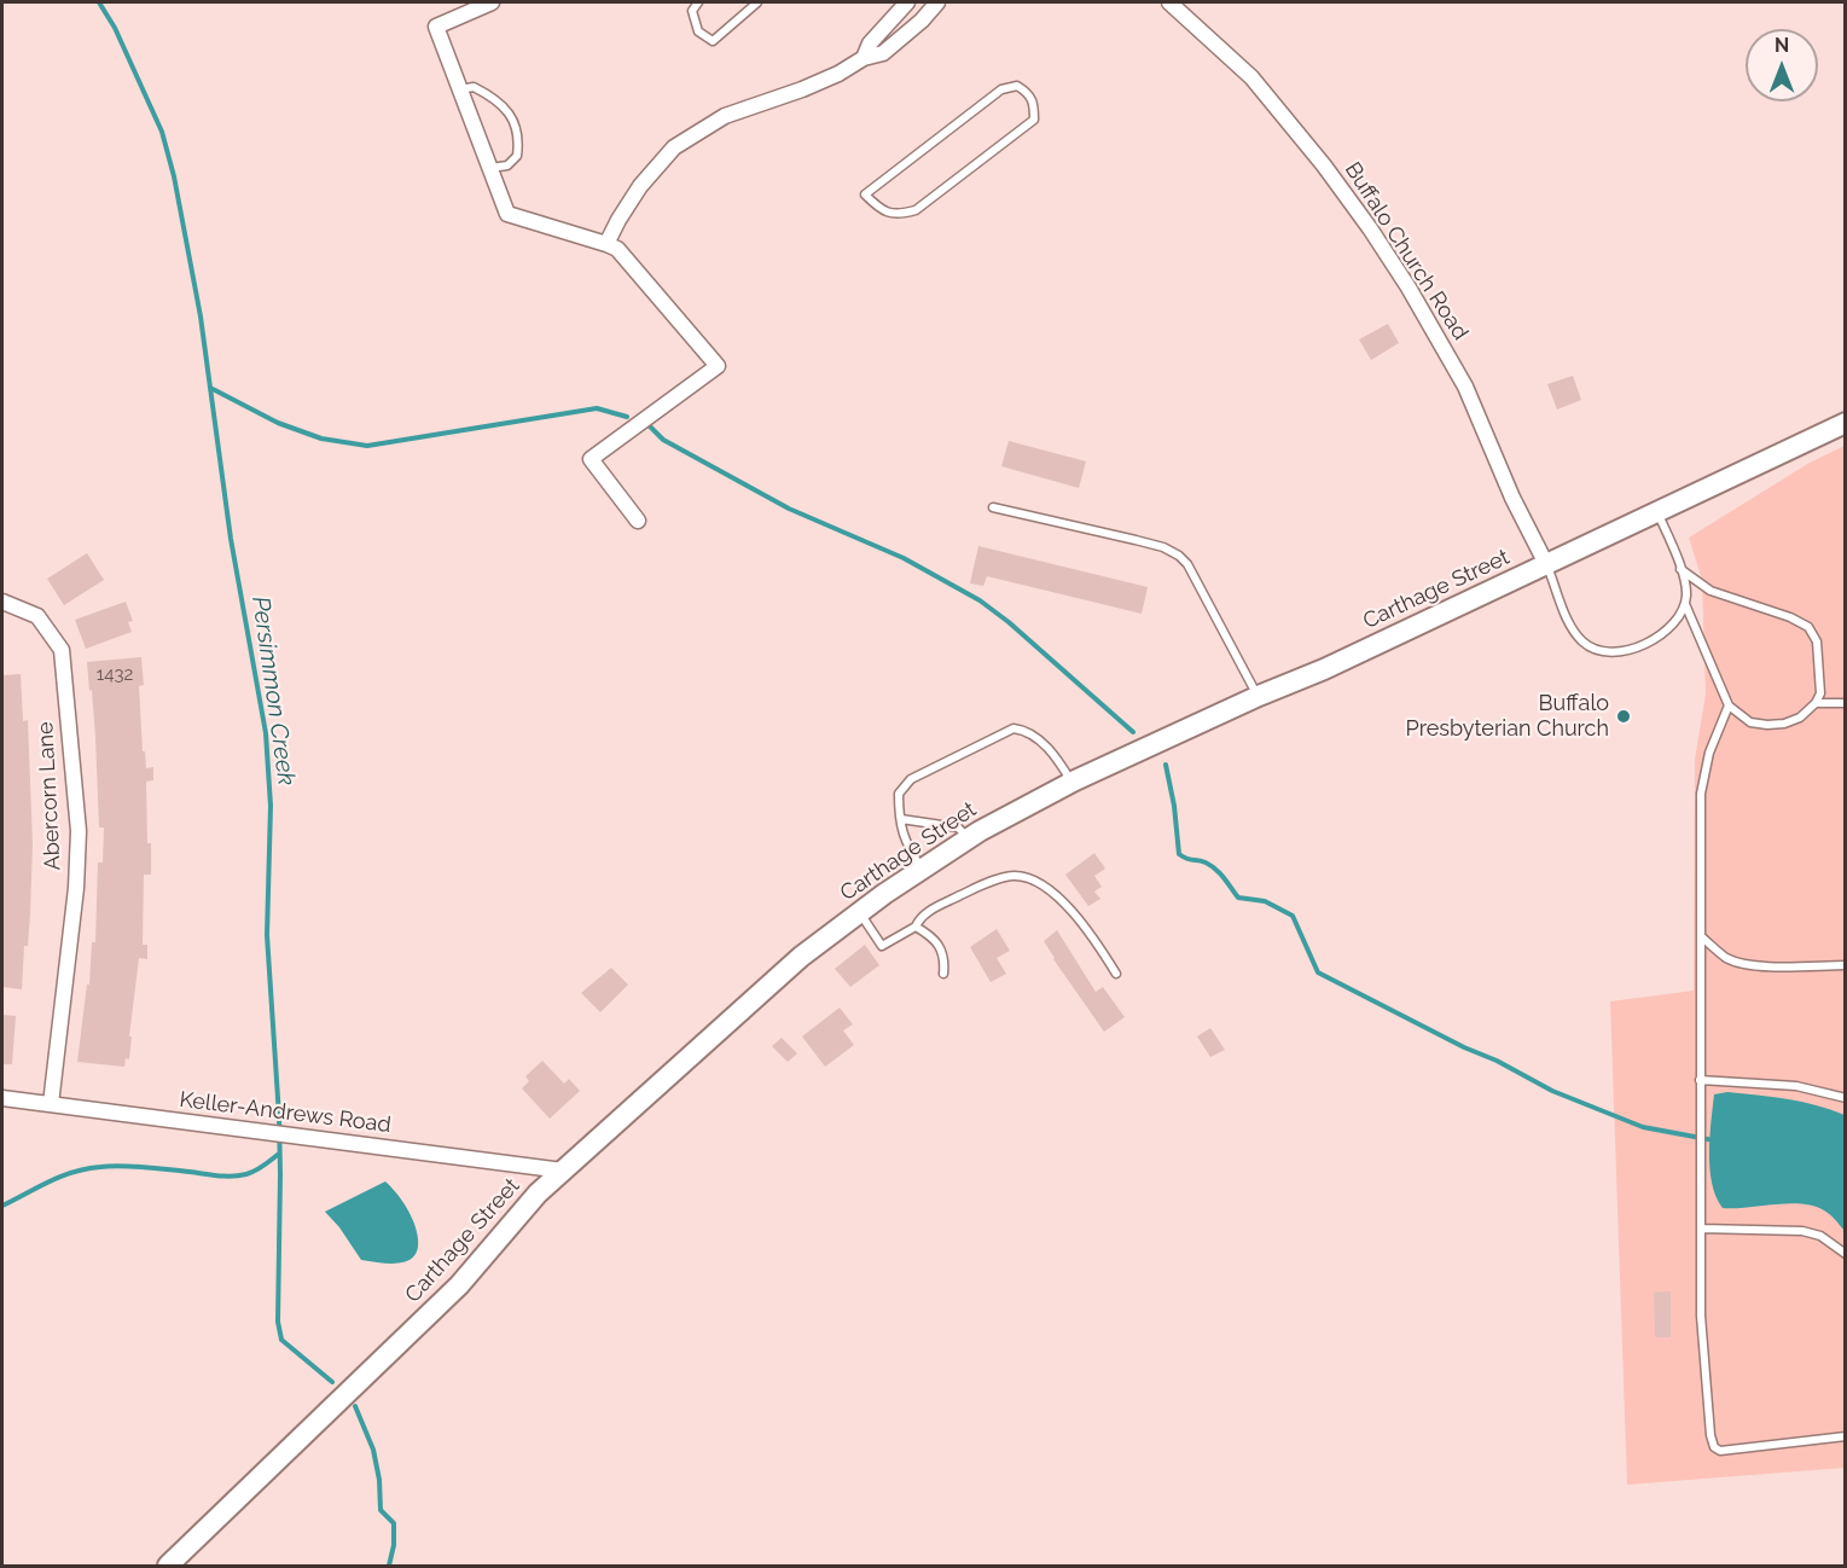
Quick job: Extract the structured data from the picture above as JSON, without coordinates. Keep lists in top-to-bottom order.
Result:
{
  "streets": {
    "main road": ["Carthage Street"],
    "street": ["Buffalo Church Road", "Abercorn Lane", "Keller-Andrews Road"]
  },
  "crossings": [
    ["Buffalo Church Road", "Carthage Street"],
    ["Carthage Street", "Keller-Andrews Road"],
    ["Abercorn Lane", "Keller-Andrews Road"]
  ],
  "water": ["Persimmon Creek"],
  "places": ["Buffalo Presbyterian Church"],
  "house_numbers": ["1432"],
  "north": "top"
}
